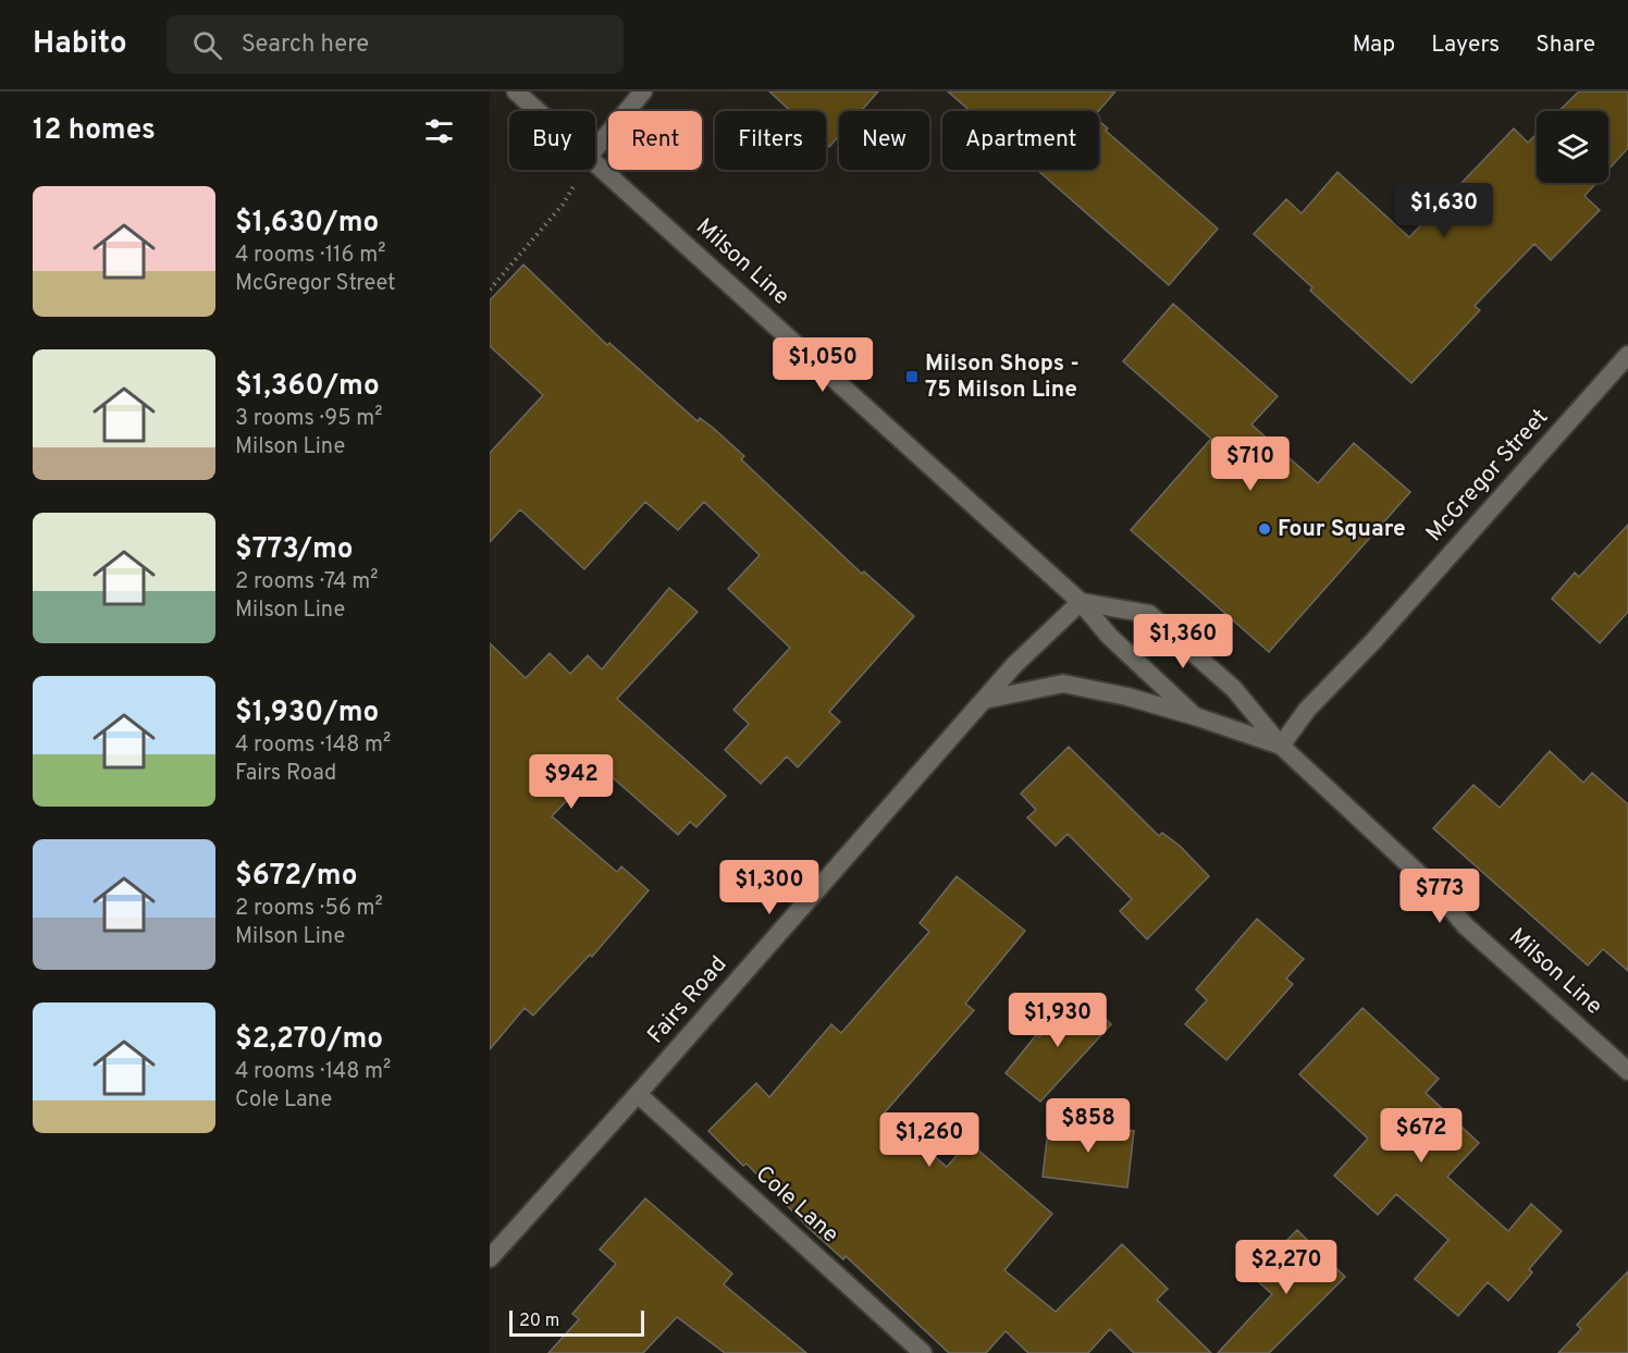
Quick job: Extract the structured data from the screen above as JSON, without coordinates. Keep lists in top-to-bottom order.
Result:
{
  "streets": {
    "street": [
      "Milson Line",
      "McGregor Street",
      "Fairs Road",
      "Cole Lane"
    ]
  },
  "crossings": [
    ["Milson Line", "McGregor Street"],
    ["Milson Line", "Fairs Road"],
    ["Fairs Road", "Cole Lane"]
  ],
  "places": {
    "transit": ["Milson Shops - 75 Milson Line"],
    "other": ["Four Square"]
  },
  "scale_bar": "20 m",
  "page": {
    "header": "Habito",
    "search": "Search here",
    "nav": ["Map", "Layers", "Share"],
    "heading": "12 homes",
    "chip": [
      "Buy",
      "Rent",
      "Filters",
      "New",
      "Apartment"
    ],
    "list": [
      {
        "name": "$1,630/mo",
        "note": "4 rooms · 116 m² · McGregor Street"
      },
      {
        "name": "$1,360/mo",
        "note": "3 rooms · 95 m² · Milson Line"
      },
      {
        "name": "$773/mo",
        "note": "2 rooms · 74 m² · Milson Line"
      },
      {
        "name": "$1,930/mo",
        "note": "4 rooms · 148 m² · Fairs Road"
      },
      {
        "name": "$672/mo",
        "note": "2 rooms · 56 m² · Milson Line"
      },
      {
        "name": "$2,270/mo",
        "note": "4 rooms · 148 m² · Cole Lane"
      }
    ],
    "price": [
      "$1,630",
      "$1,050",
      "$710",
      "$1,360",
      "$942",
      "$1,300",
      "$773",
      "$1,930",
      "$858",
      "$672",
      "$1,260",
      "$2,270"
    ],
    "scale": "20 m"
  }
}
